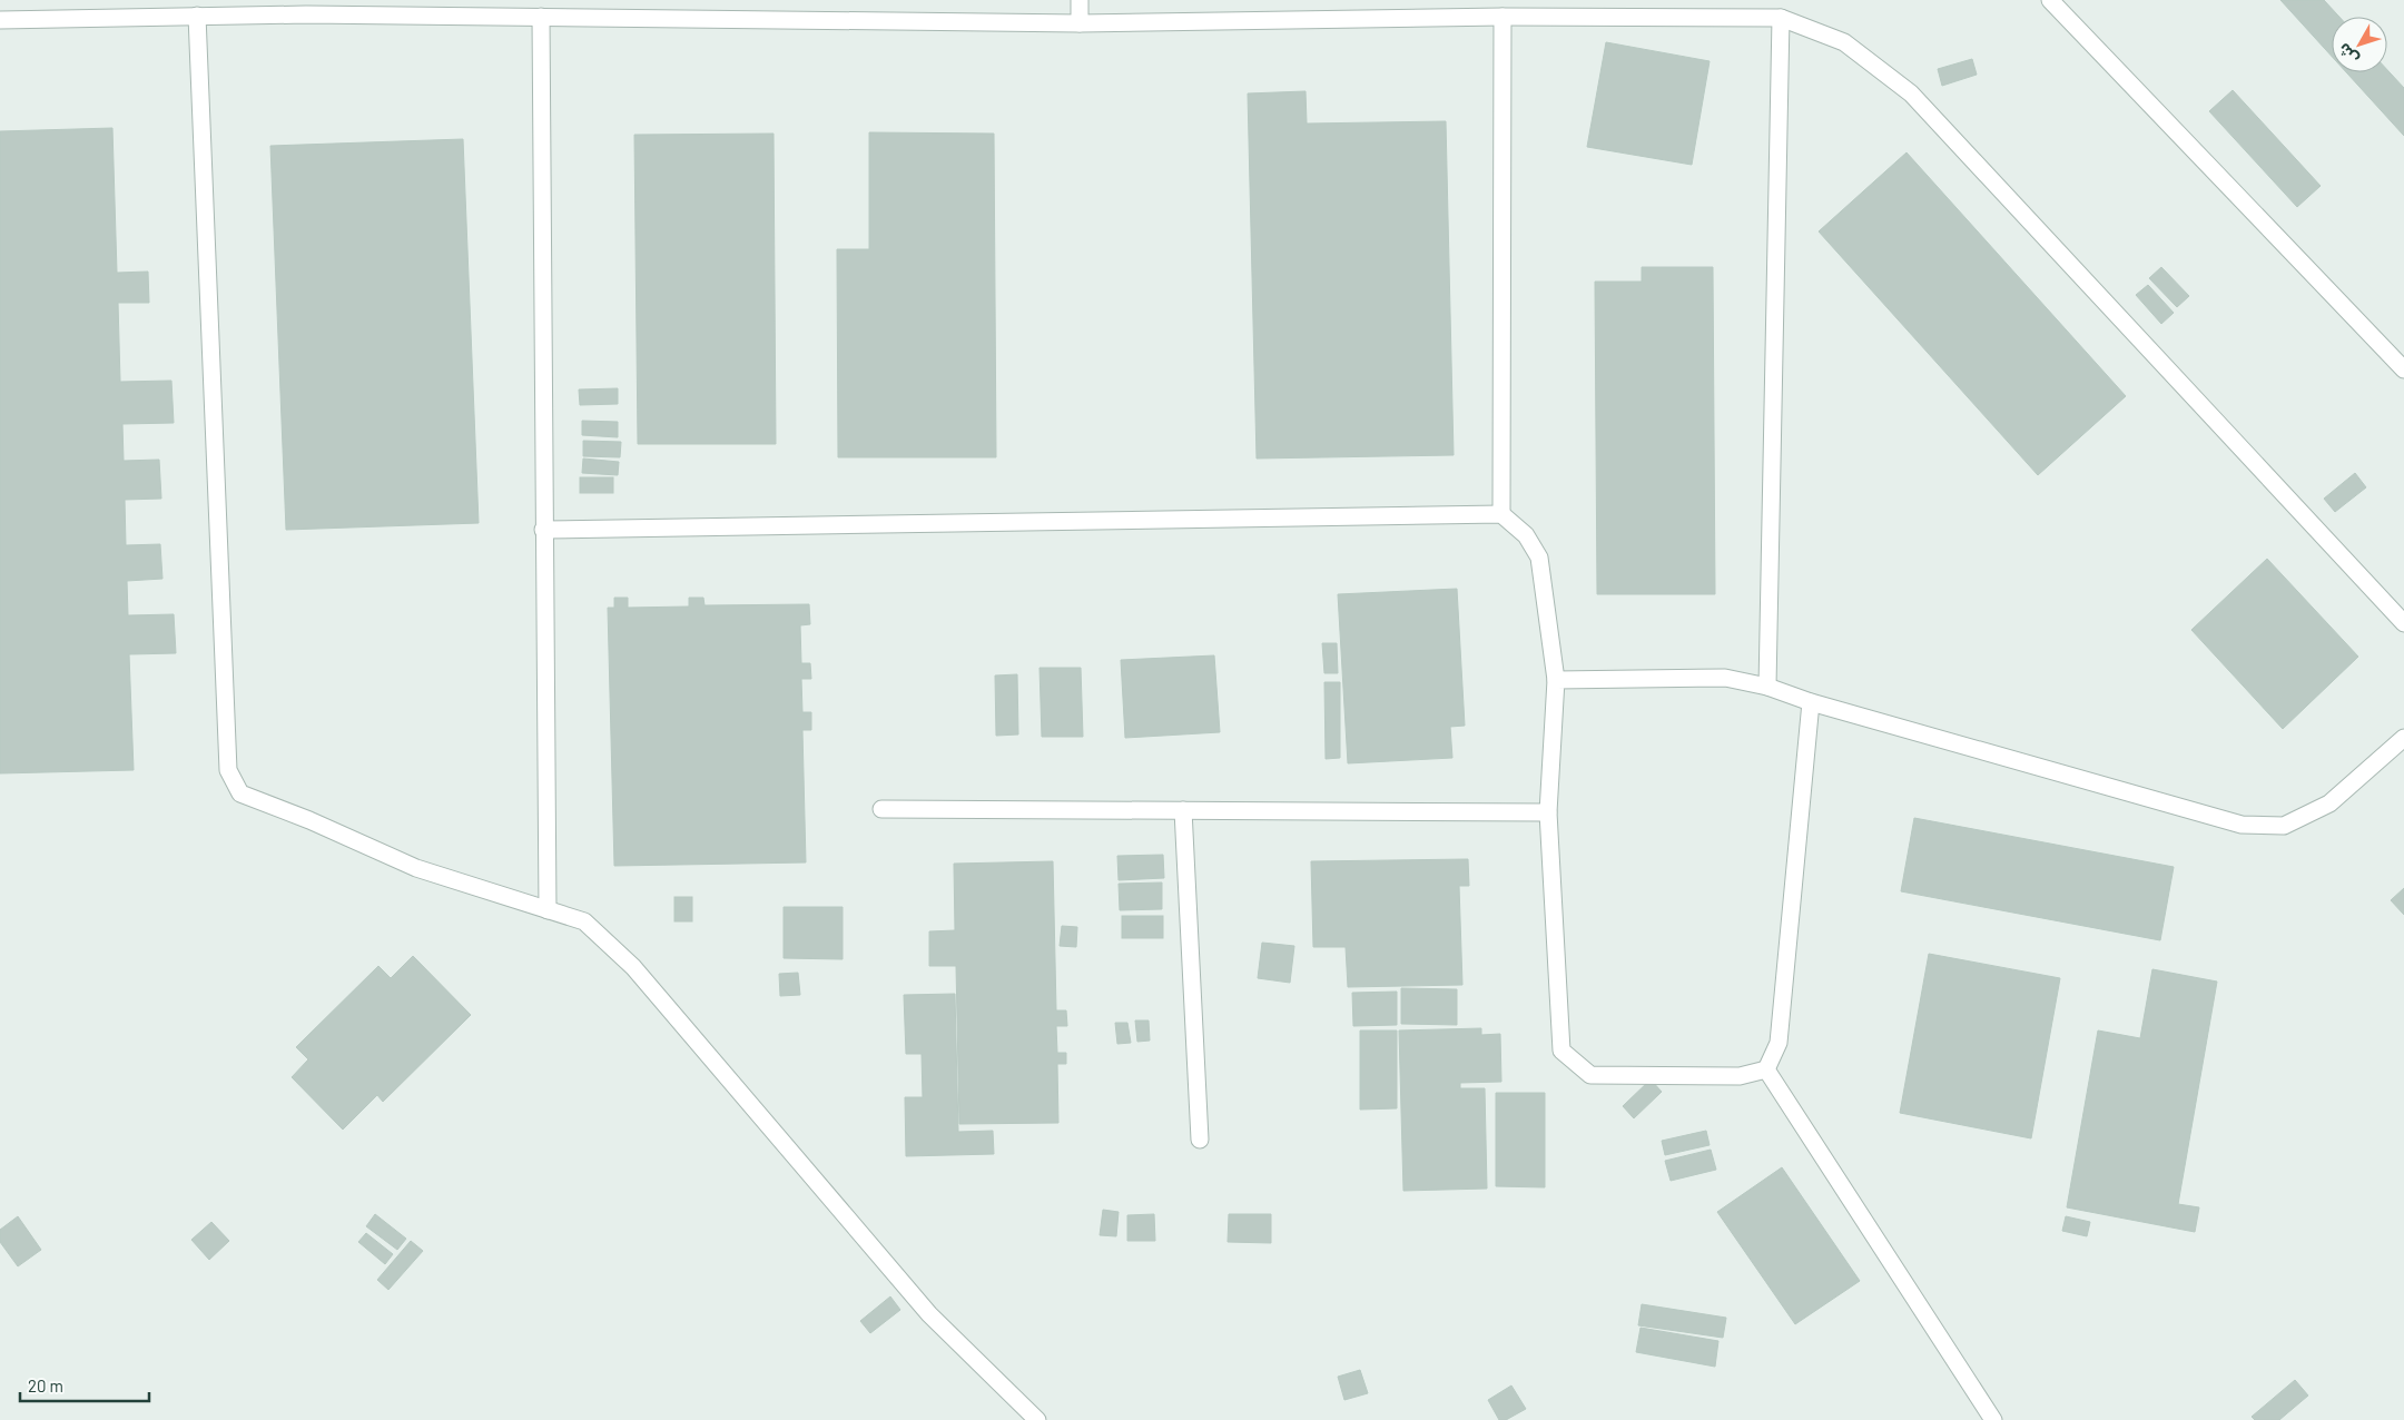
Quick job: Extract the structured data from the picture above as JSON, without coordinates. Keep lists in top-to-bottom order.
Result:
{
  "scale_bar": "20 m",
  "north": "bottom left"
}
